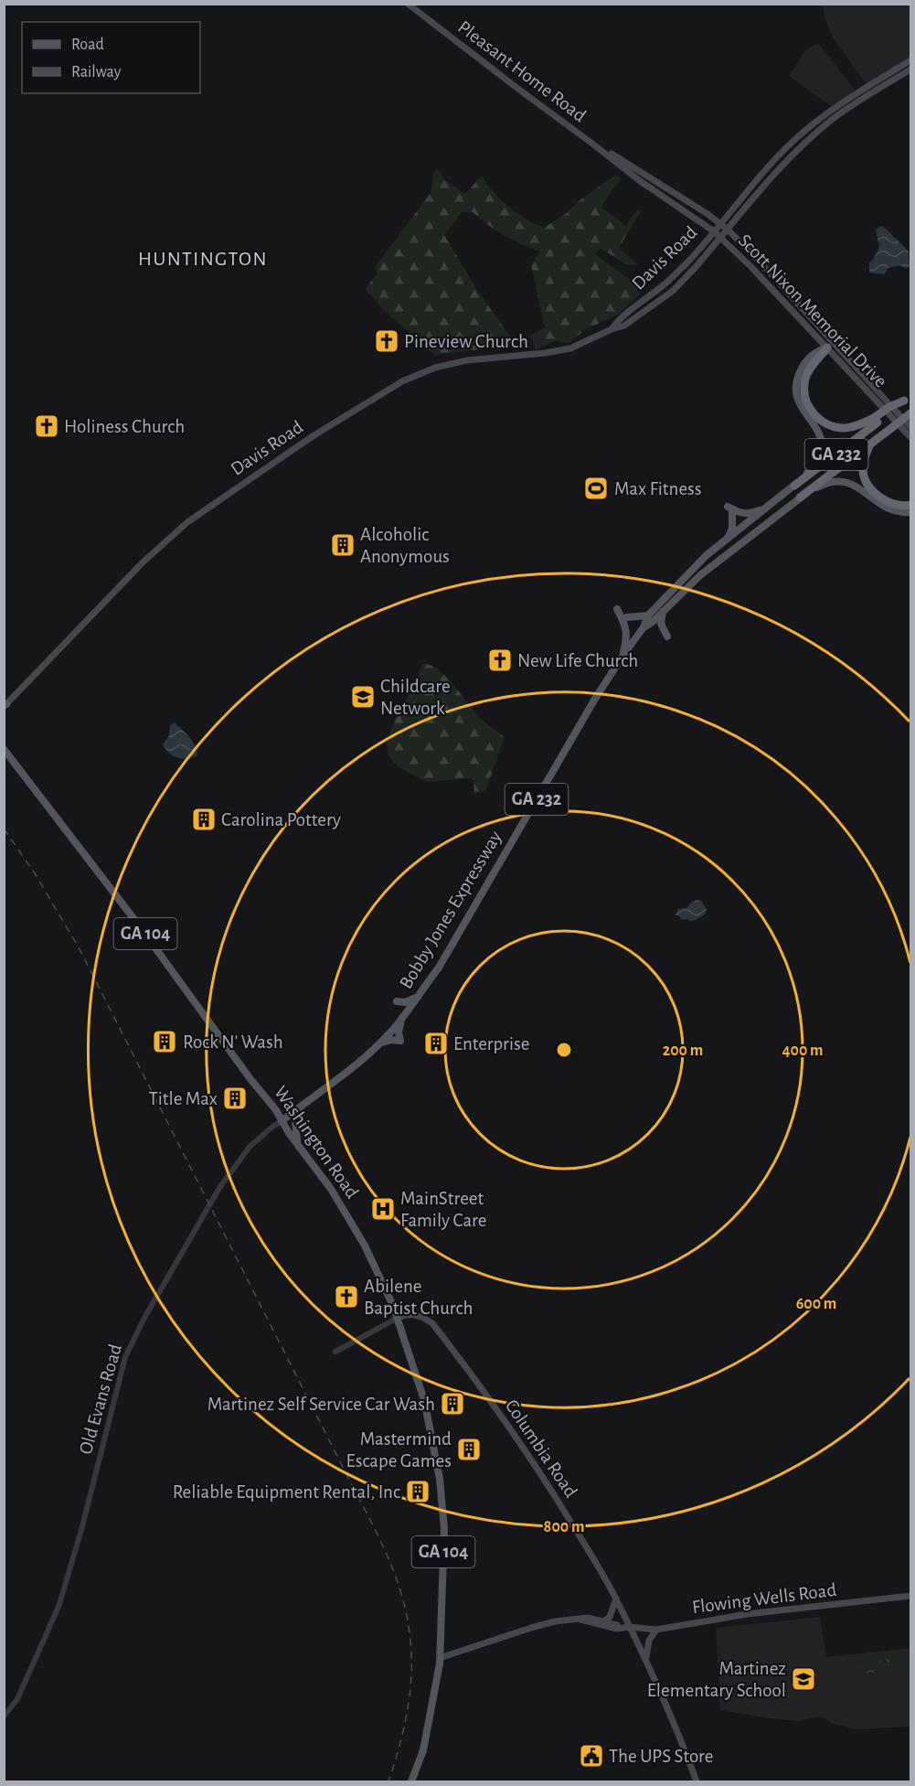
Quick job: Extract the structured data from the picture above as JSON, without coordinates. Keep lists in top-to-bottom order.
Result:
{
  "streets": {
    "highway": ["GA 232", "Bobby Jones Expressway"],
    "main road": [
      "Pleasant Home Road",
      "Davis Road",
      "Scott Nixon Memorial Drive",
      "GA 104",
      "Washington Road",
      "Columbia Road",
      "Flowing Wells Road"
    ],
    "street": ["Old Evans Road"]
  },
  "crossings": [
    ["Pleasant Home Road", "Davis Road"],
    ["Pleasant Home Road", "Scott Nixon Memorial Drive"],
    ["Davis Road", "Scott Nixon Memorial Drive"],
    ["Bobby Jones Expressway", "Washington Road"],
    ["Bobby Jones Expressway", "Old Evans Road"],
    ["Washington Road", "Old Evans Road"],
    ["Washington Road", "Columbia Road"],
    ["Washington Road", "Flowing Wells Road"],
    ["Columbia Road", "Flowing Wells Road"]
  ],
  "districts": ["HUNTINGTON"],
  "places": {
    "church": [
      "Pineview Church",
      "Holiness Church",
      "New Life Church",
      "Abilene Baptist Church"
    ],
    "sports": ["Max Fitness"],
    "building": [
      "Alcoholic Anonymous",
      "Carolina Pottery",
      "Rock N' Wash",
      "Enterprise",
      "Title Max",
      "Martinez Self Service Car Wash",
      "Mastermind Escape Games",
      "Reliable Equipment Rental, Inc"
    ],
    "school or university": ["Childcare Network", "Martinez Elementary School"],
    "hospital": ["MainStreet Family Care"],
    "public building": ["The UPS Store"]
  },
  "legend": ["Road", "Railway"],
  "rings": [
    "200 m",
    "400 m",
    "600 m",
    "800 m"
  ]
}
